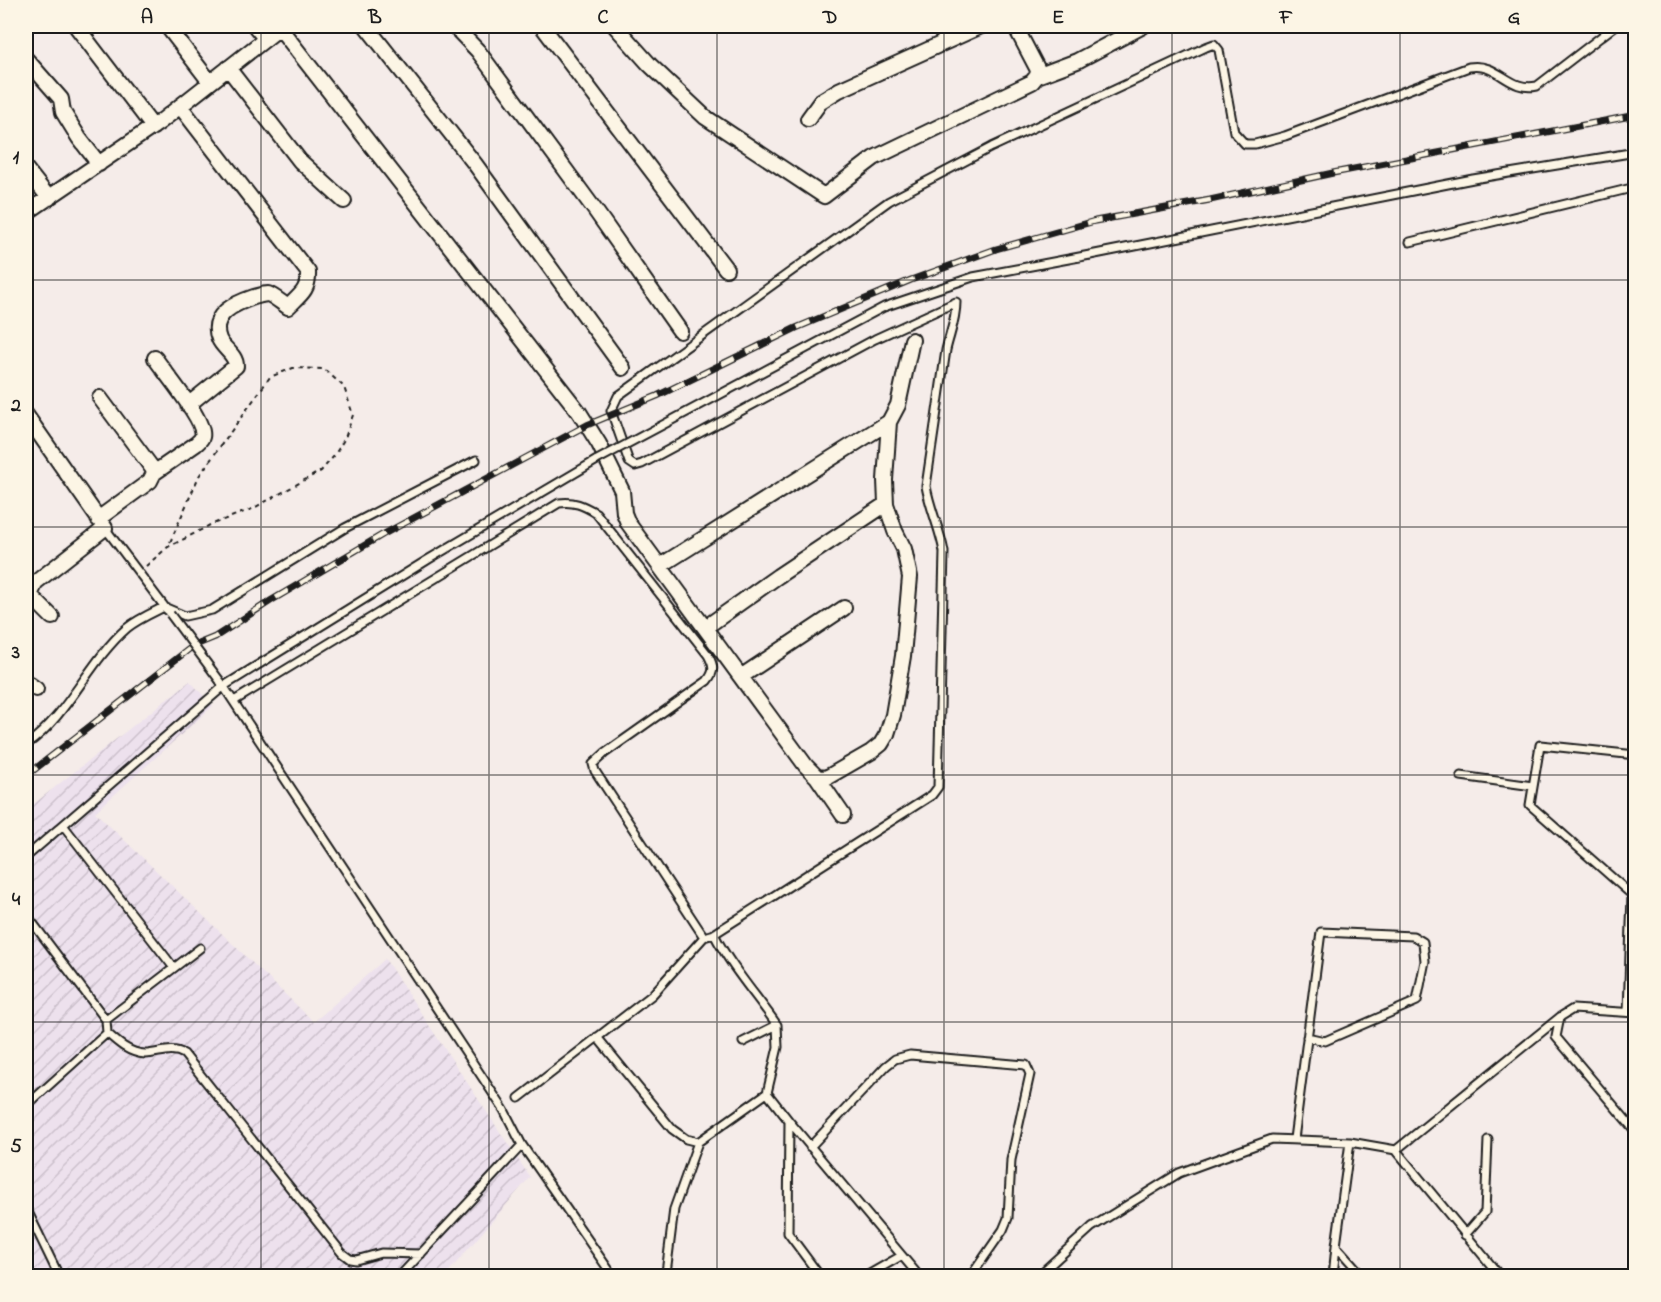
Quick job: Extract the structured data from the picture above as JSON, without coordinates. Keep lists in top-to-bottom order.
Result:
{
  "grid": {
    "columns": [
      "A",
      "B",
      "C",
      "D",
      "E",
      "F",
      "G"
    ],
    "rows": [
      "1",
      "2",
      "3",
      "4",
      "5"
    ]
  }
}
